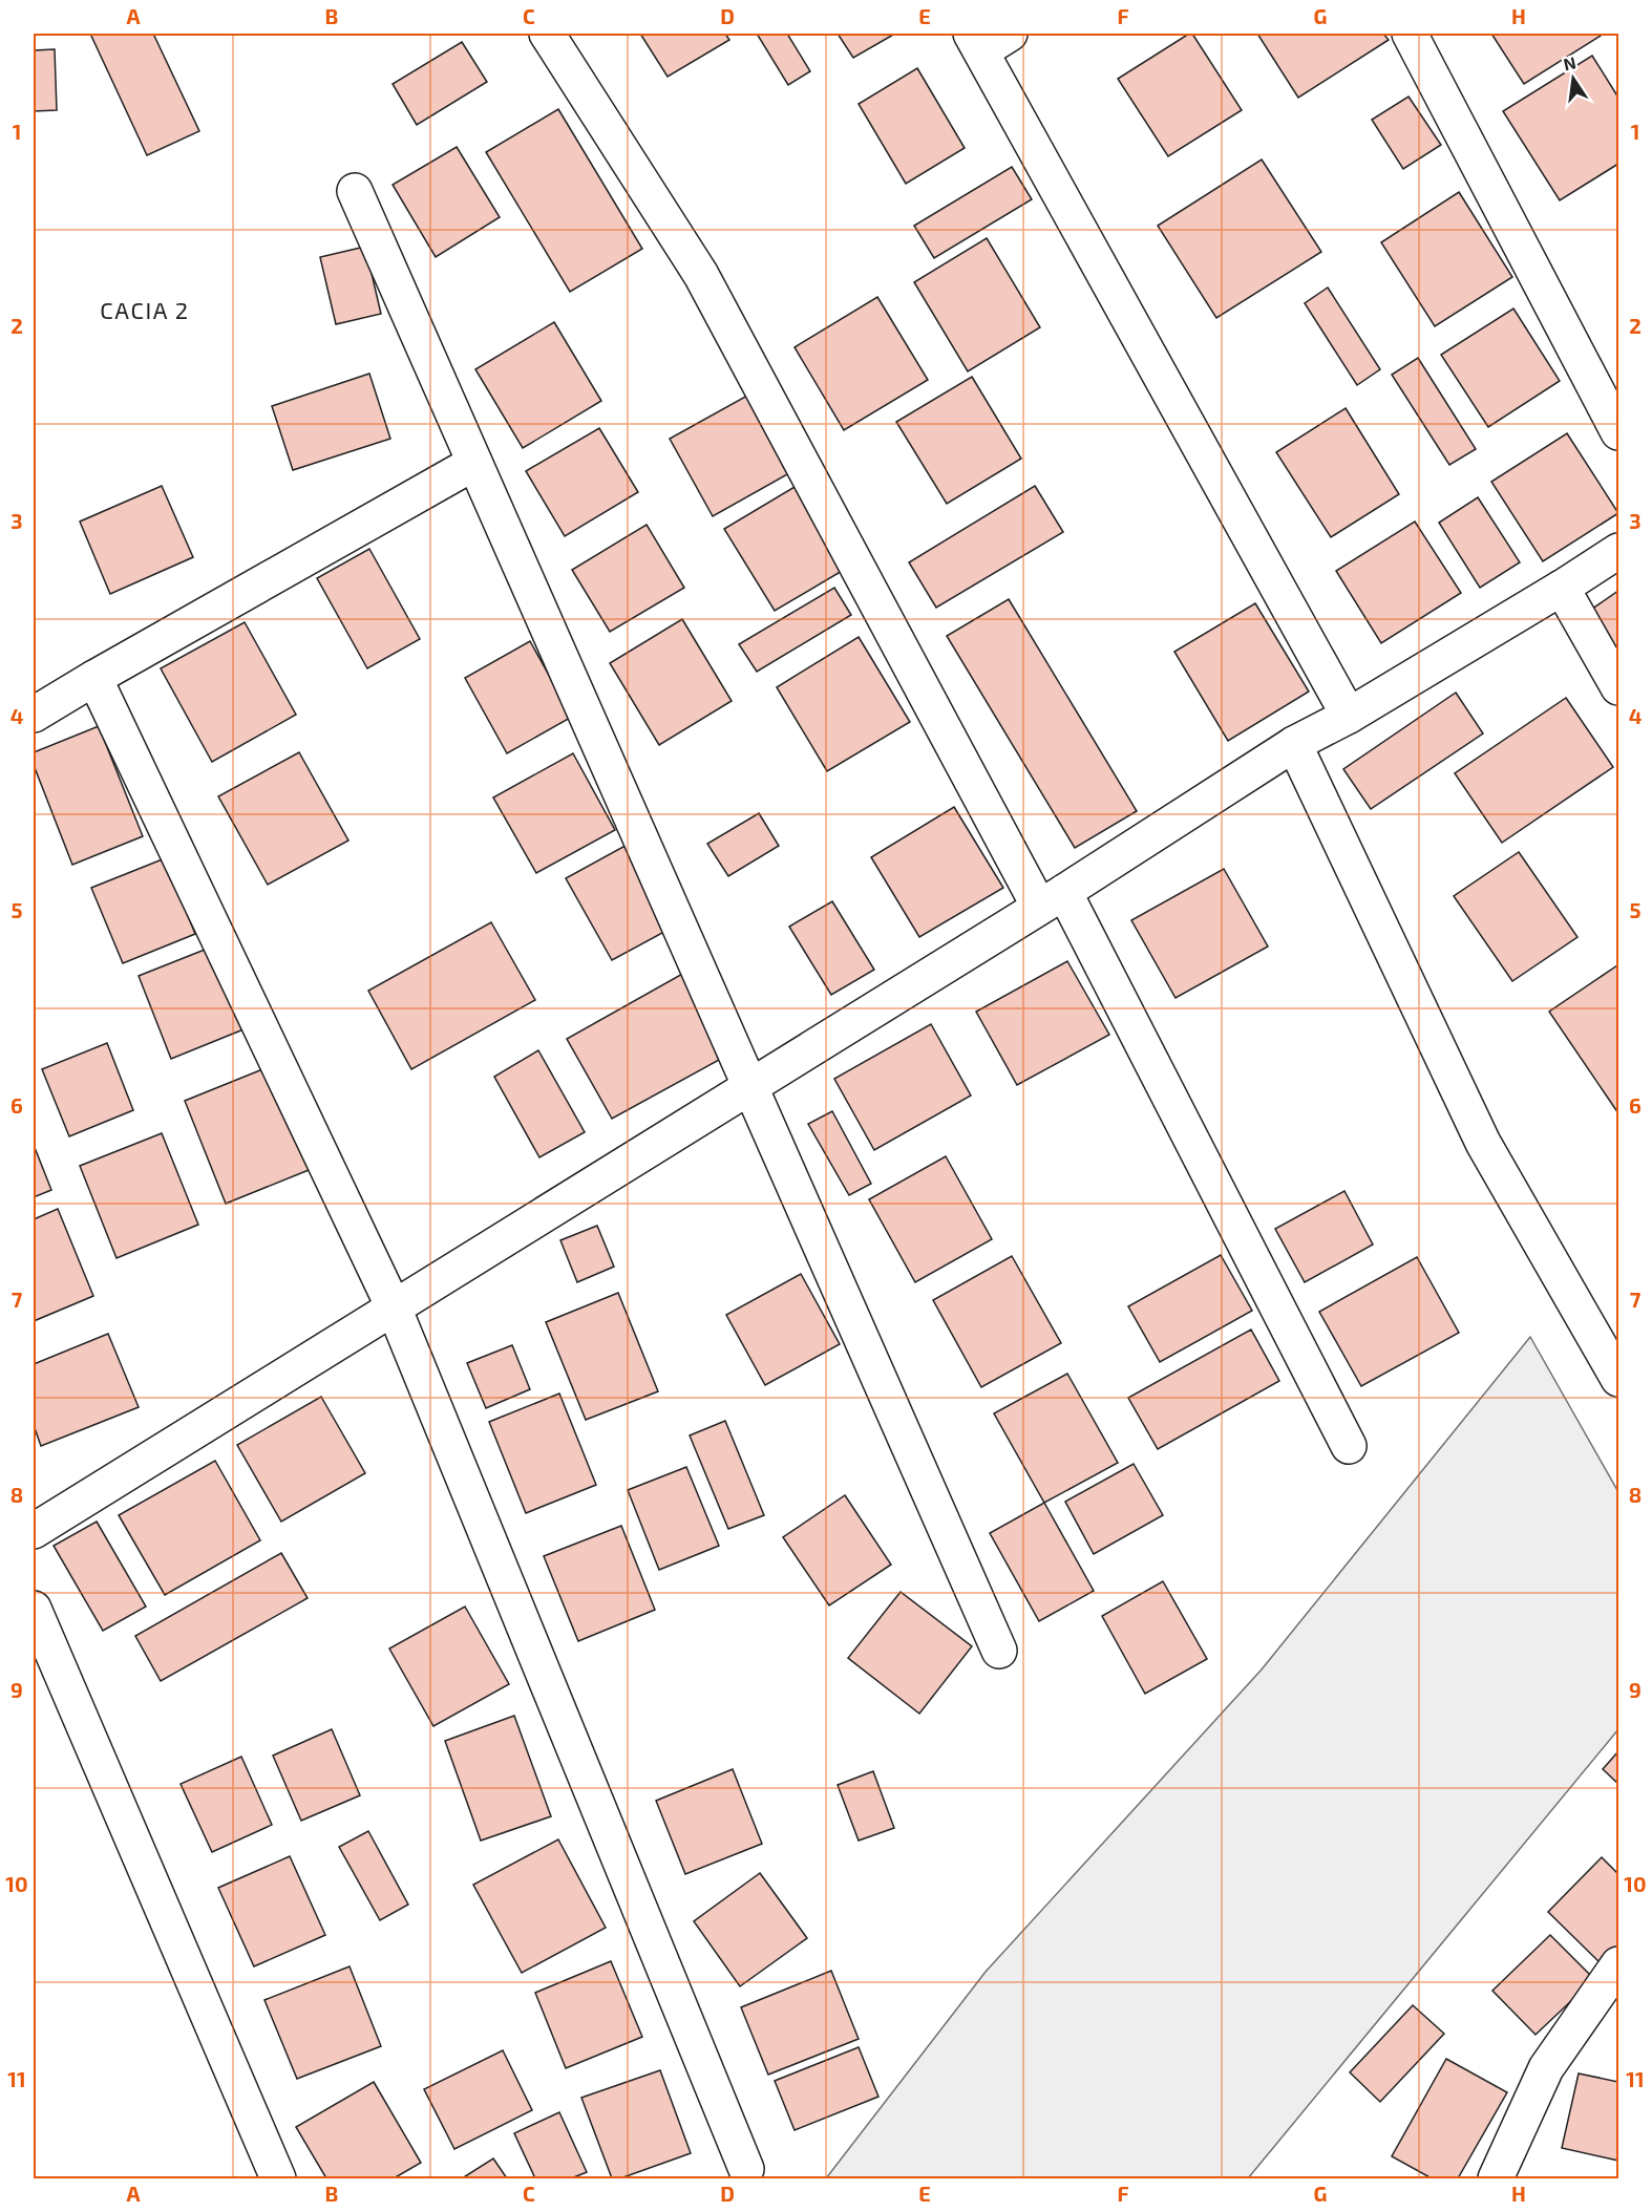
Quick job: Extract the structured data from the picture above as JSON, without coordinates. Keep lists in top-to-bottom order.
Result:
{
  "districts": ["CACIA 2"],
  "north": "top",
  "grid": {
    "columns": [
      "A",
      "B",
      "C",
      "D",
      "E",
      "F",
      "G",
      "H"
    ],
    "rows": [
      "1",
      "2",
      "3",
      "4",
      "5",
      "6",
      "7",
      "8",
      "9",
      "10",
      "11"
    ]
  }
}
